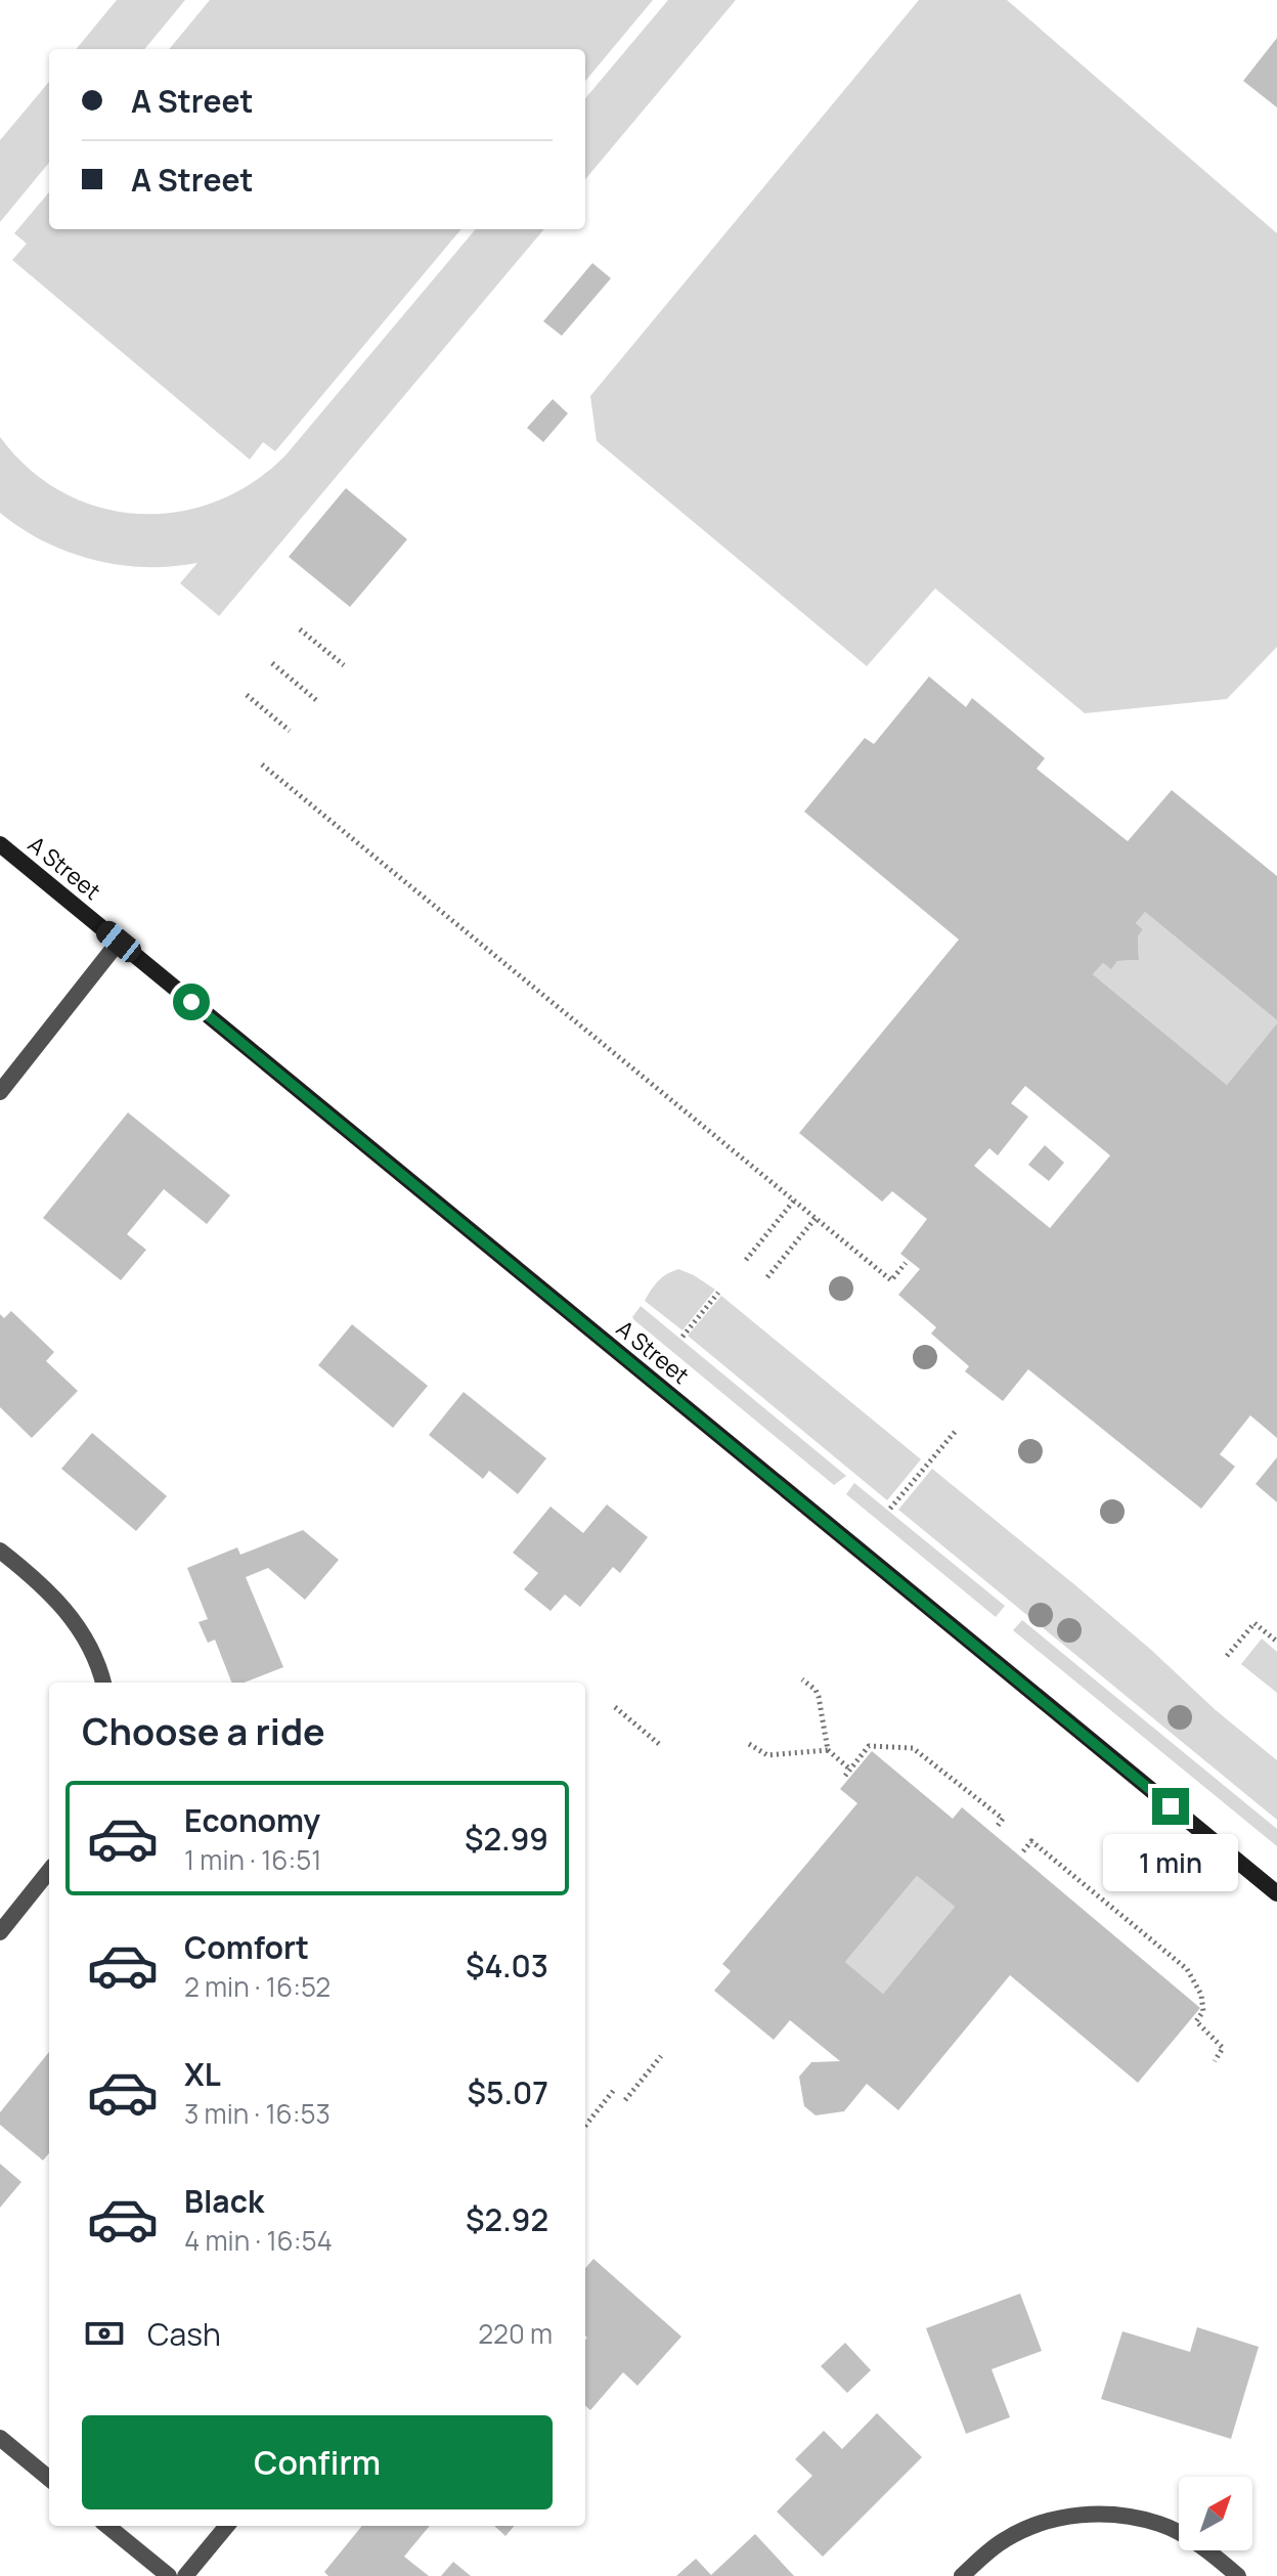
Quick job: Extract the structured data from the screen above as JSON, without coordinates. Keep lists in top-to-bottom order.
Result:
{
  "streets": {
    "main road": ["A Street"]
  },
  "north": "top right",
  "page": {
    "banner": ["A Street", "A Street"],
    "heading": "Choose a ride",
    "list": [
      {
        "name": "Economy",
        "note": "1 min · 16:51",
        "value": "$2.99"
      },
      {
        "name": "Comfort",
        "note": "2 min · 16:52",
        "value": "$4.03"
      },
      {
        "name": "XL",
        "note": "3 min · 16:53",
        "value": "$5.07"
      },
      {
        "name": "Black",
        "note": "4 min · 16:54",
        "value": "$2.92"
      }
    ],
    "bubble": "1 min",
    "pay": ["Cash", "220 m"],
    "buttons": "Confirm"
  }
}
